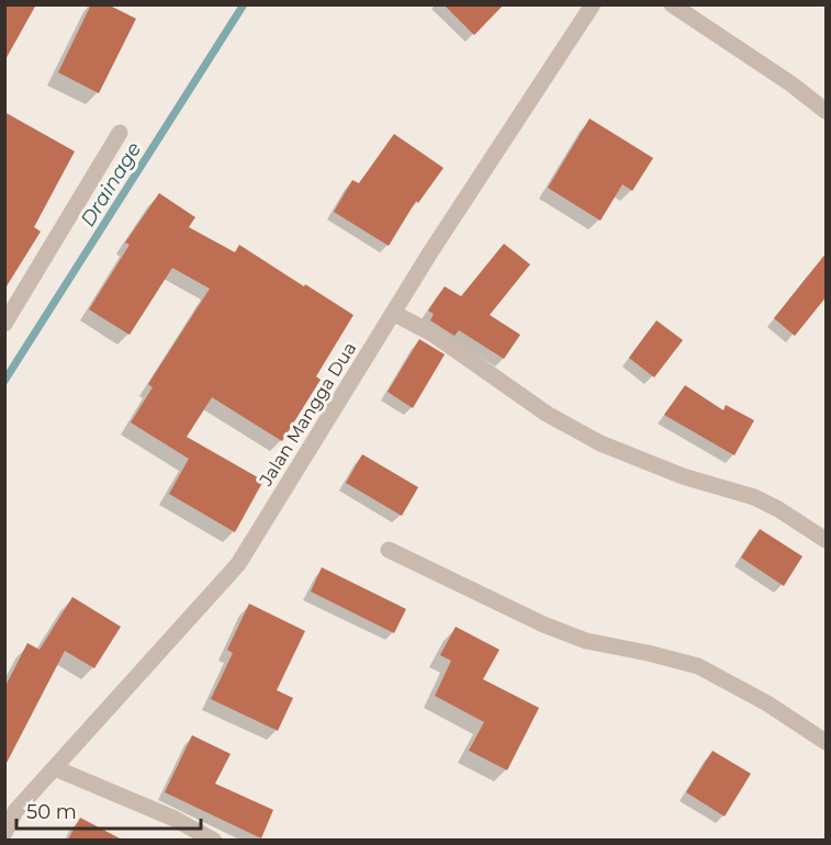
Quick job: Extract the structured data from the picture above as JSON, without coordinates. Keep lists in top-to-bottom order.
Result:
{
  "streets": {
    "street": ["Jalan Mangga Dua"]
  },
  "water": ["Drainage"],
  "scale_bar": "50 m"
}
